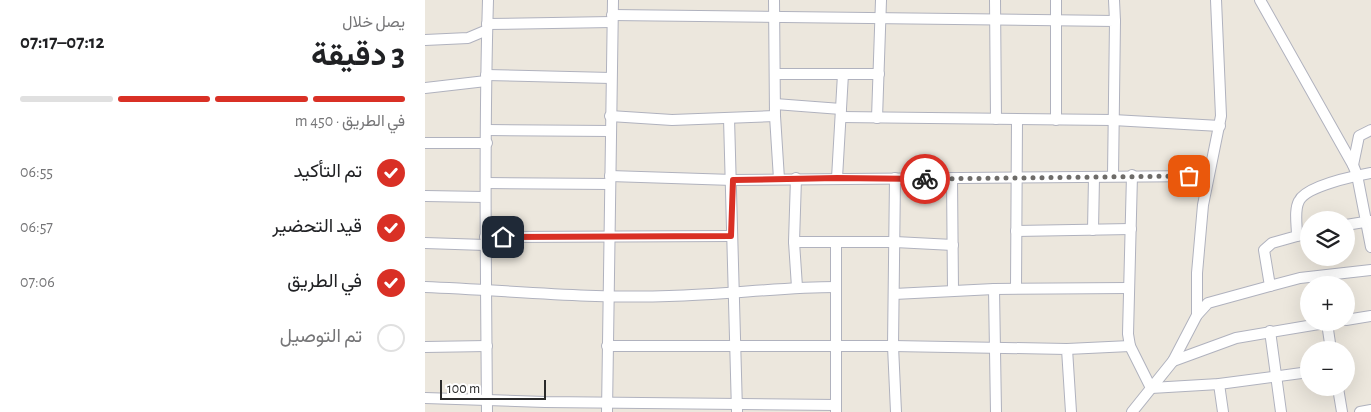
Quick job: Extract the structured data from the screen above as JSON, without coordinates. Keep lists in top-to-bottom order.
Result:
{
  "scale_bar": "100 m",
  "page": {
    "heading": ["3 دقيقة", "يصل خلال", "07:12–07:17"],
    "bar": "في الطريق · 450 m",
    "list": [
      ["تم التأكيد", "06:55"],
      ["قيد التحضير", "06:57"],
      ["في الطريق", "07:06"],
      "تم التوصيل"
    ],
    "map_buttons": ["+", "−"],
    "scale": "100 m"
  }
}
